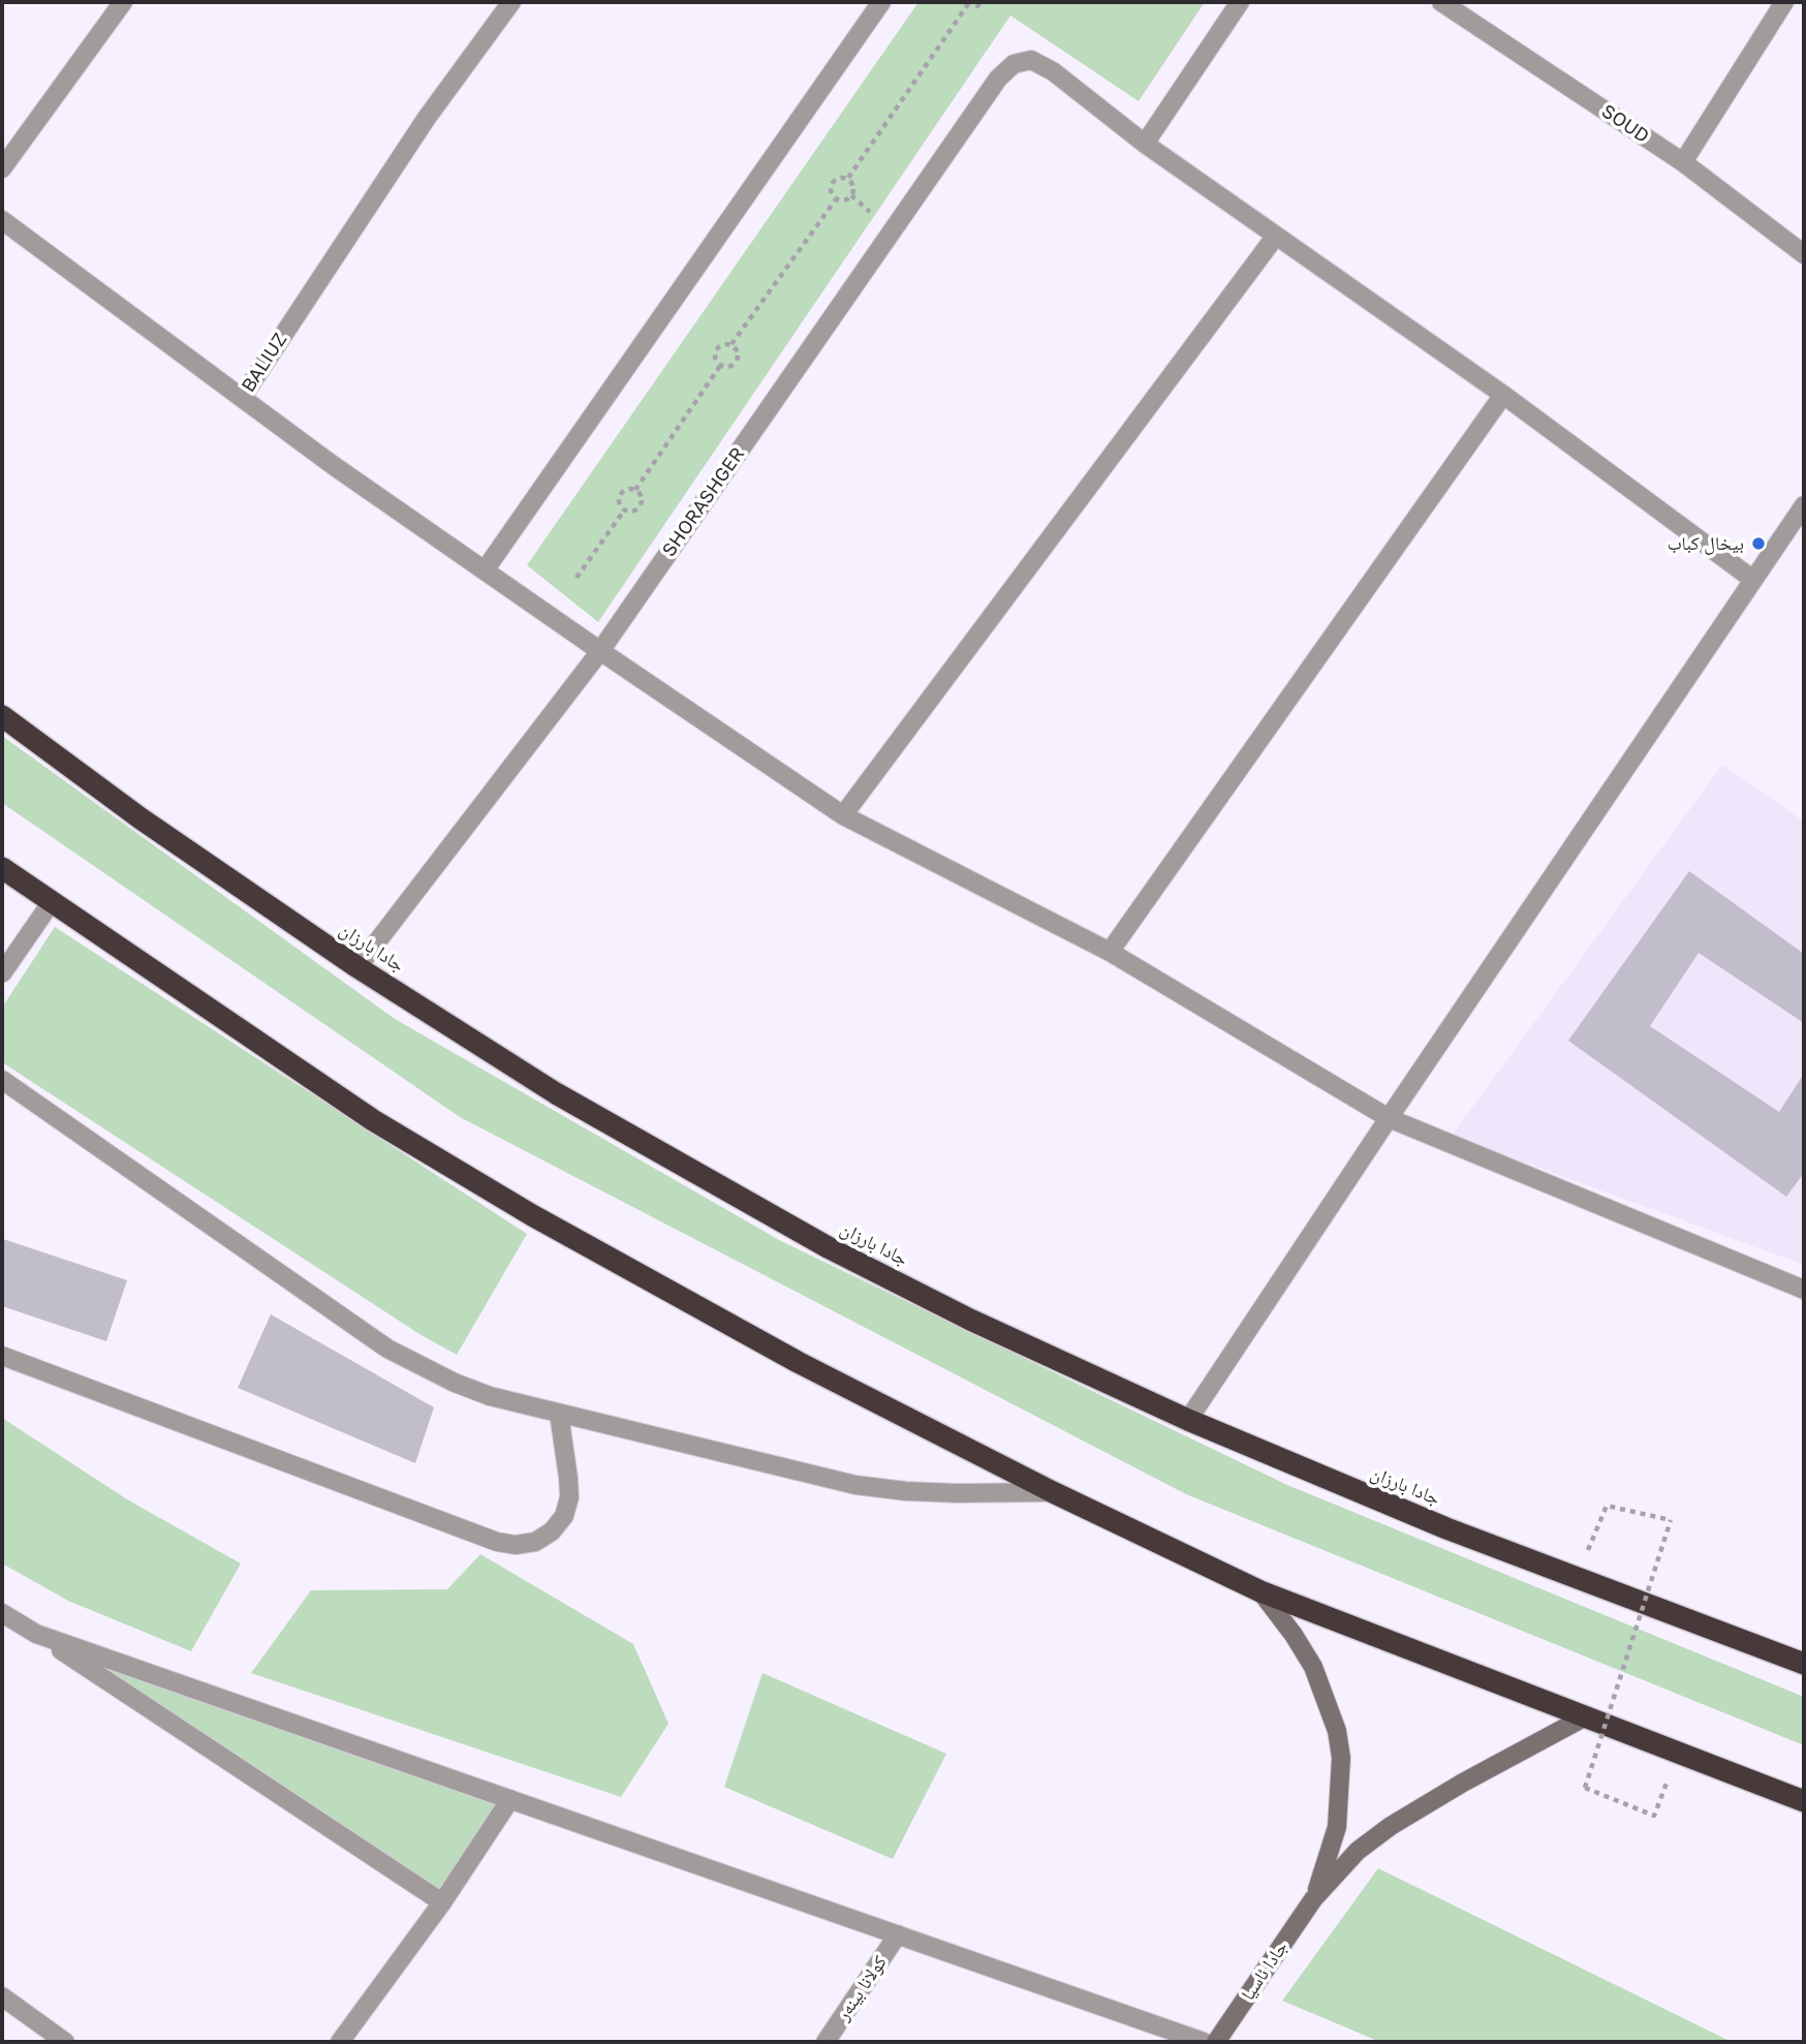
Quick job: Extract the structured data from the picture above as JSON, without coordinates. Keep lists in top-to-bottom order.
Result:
{
  "streets": {
    "highway": ["جادا بارزان"],
    "street": [
      "SOUD",
      "BALIUZ",
      "SHORASHGER",
      "جادا ئاسيا",
      "كولانا بینه‌ر"
    ]
  },
  "crossings": [
    ["BALIUZ", "SHORASHGER"],
    ["SHORASHGER", "جادا بارزان"]
  ],
  "places": ["بيخال كباب"]
}
